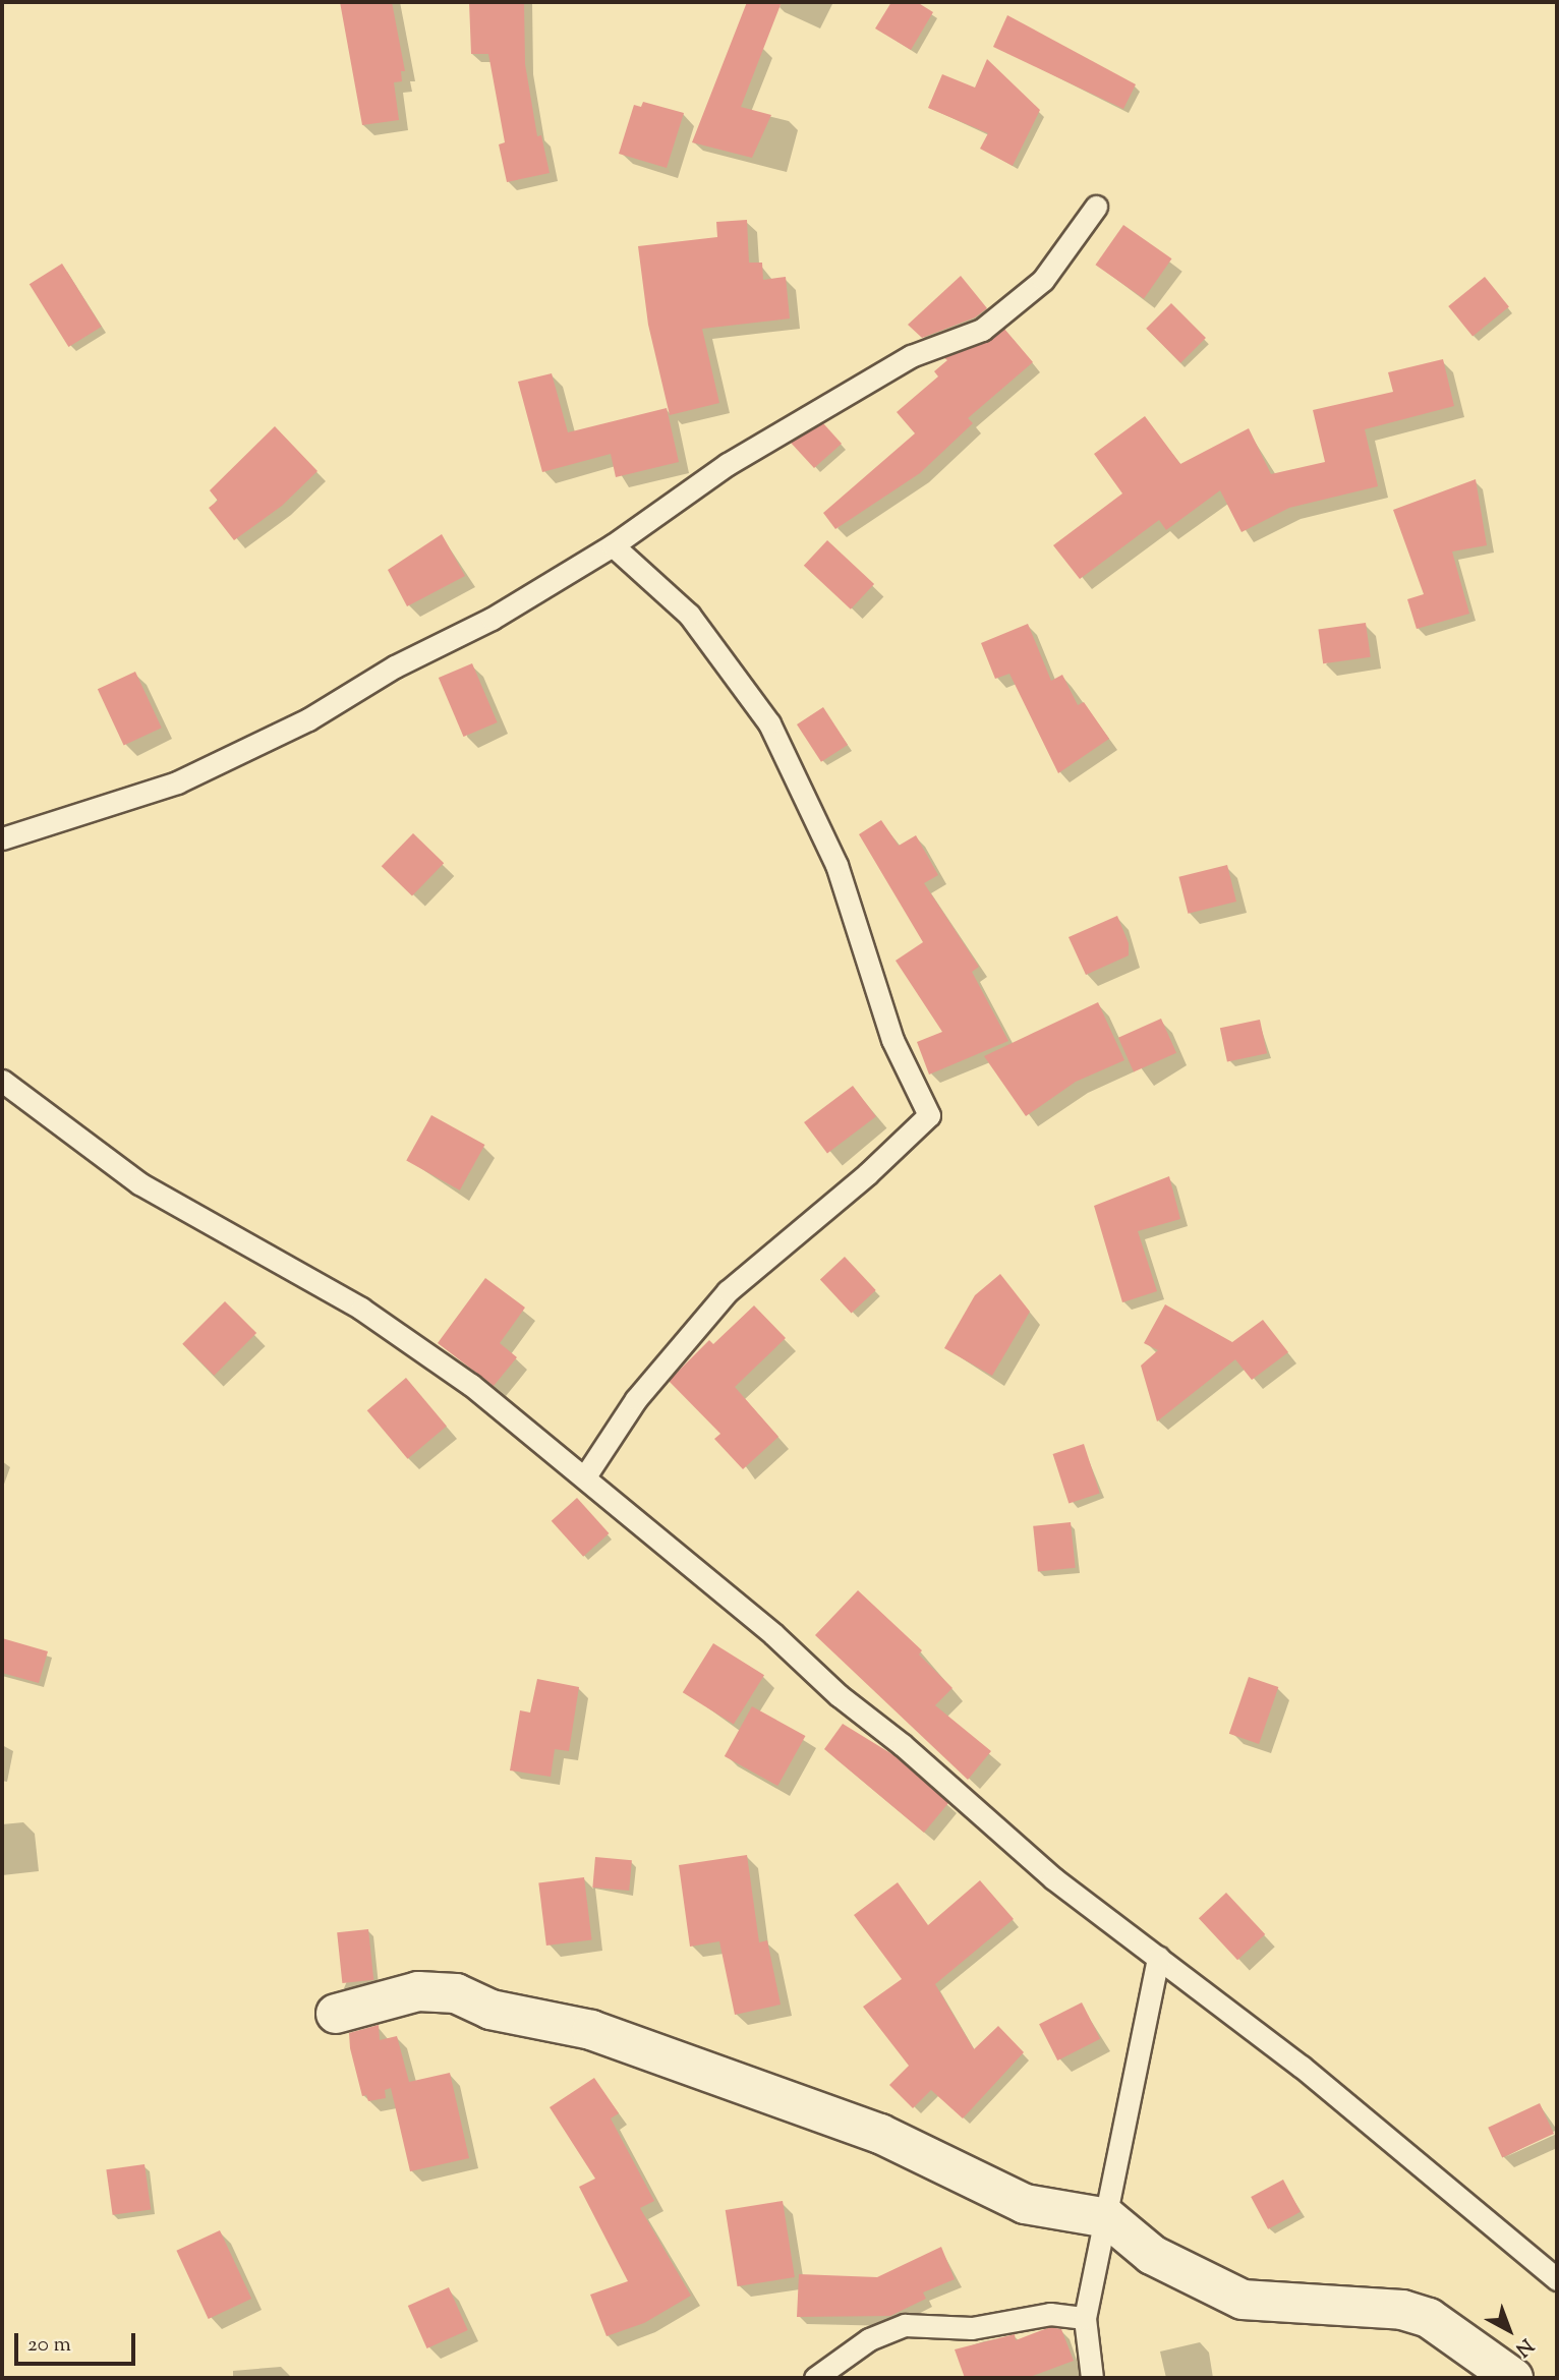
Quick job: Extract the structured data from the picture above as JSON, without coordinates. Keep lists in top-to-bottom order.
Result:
{
  "scale_bar": "20 m",
  "north": "bottom right"
}
